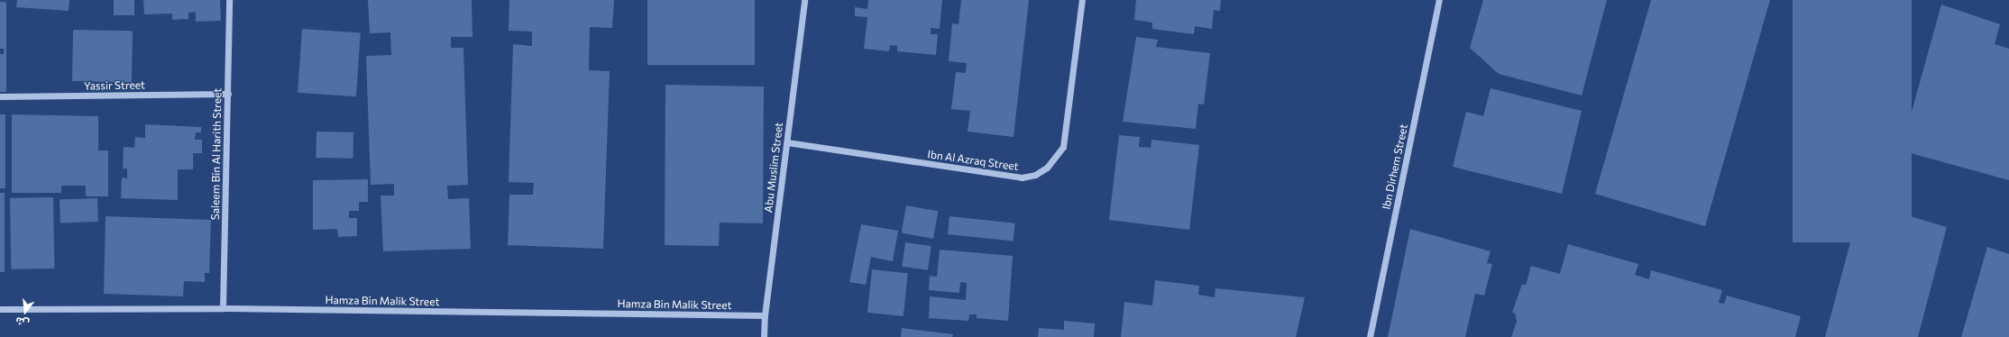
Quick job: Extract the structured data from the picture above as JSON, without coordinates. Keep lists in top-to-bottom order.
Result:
{
  "streets": {
    "street": [
      "Yassir Street",
      "Saleem Bin Al Harith Street",
      "Ibn Al Azraq Street",
      "Ibn Dirhem Street",
      "Abu Muslim Street",
      "Hamza Bin Malik Street"
    ]
  },
  "crossings": [
    ["Yassir Street", "Saleem Bin Al Harith Street"],
    ["Saleem Bin Al Harith Street", "Hamza Bin Malik Street"],
    ["Ibn Al Azraq Street", "Abu Muslim Street"],
    ["Abu Muslim Street", "Hamza Bin Malik Street"]
  ],
  "north": "bottom"
}
